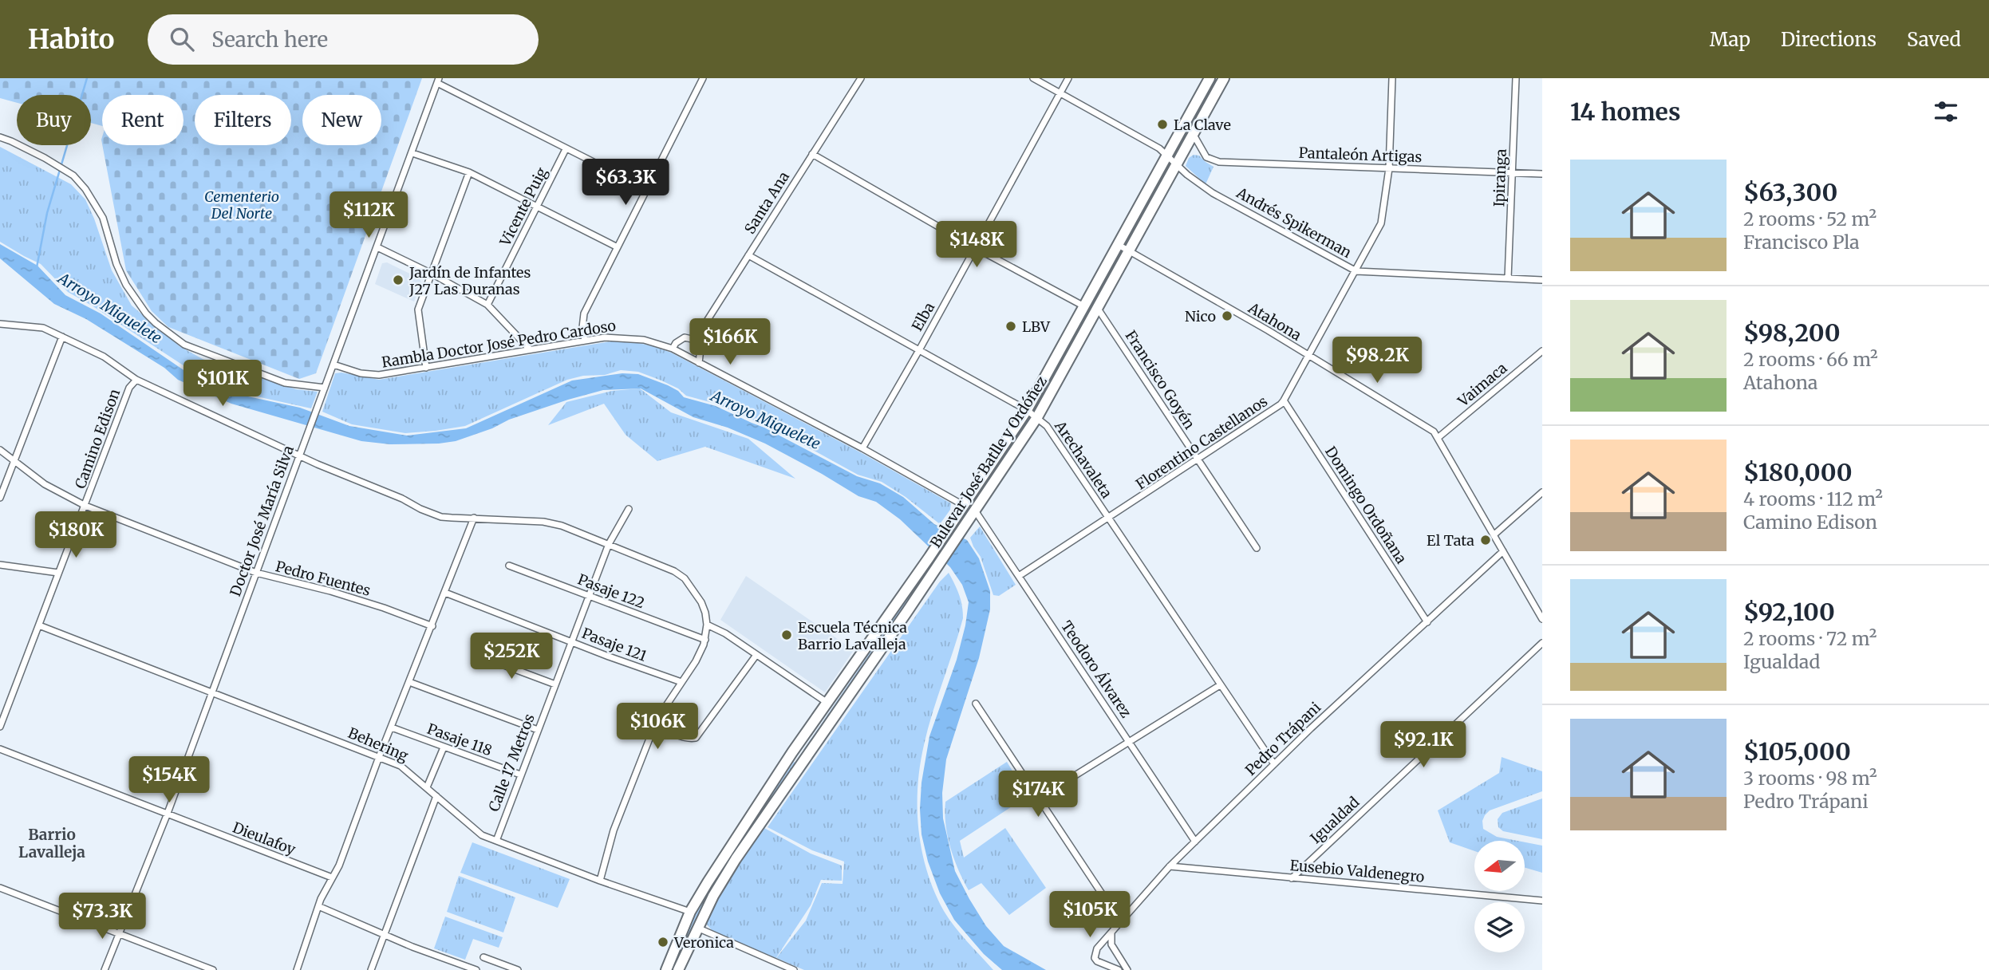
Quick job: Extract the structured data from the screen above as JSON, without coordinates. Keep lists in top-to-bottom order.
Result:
{
  "streets": {
    "main road": ["Bulevar José Batlle y Ordóñez"],
    "street": [
      "Pantaleón Artigas",
      "Ipiranga",
      "Santa Ana",
      "Vicente Puig",
      "Andrés Spikerman",
      "Elba",
      "Atahona",
      "Rambla Doctor José Pedro Cardoso",
      "Francisco Goyén",
      "Vaimaca",
      "Camino Edison",
      "Florentino Castellanos",
      "Arechavaleta",
      "Domingo Ordoñana",
      "Doctor José María Silva",
      "Pedro Fuentes",
      "Pasaje 122",
      "Pasaje 121",
      "Teodoro Álvarez",
      "Pedro Trápani",
      "Pasaje 118",
      "Behering",
      "Calle 17 Metros",
      "Igualdad",
      "Dieulafoy",
      "Eusebio Valdenegro"
    ]
  },
  "crossings": [
    ["Pantaleón Artigas", "Ipiranga"],
    ["Pantaleón Artigas", "Bulevar José Batlle y Ordóñez"],
    ["Ipiranga", "Andrés Spikerman"],
    ["Santa Ana", "Arechavaleta"],
    ["Andrés Spikerman", "Bulevar José Batlle y Ordóñez"],
    ["Elba", "Rambla Doctor José Pedro Cardoso"],
    ["Elba", "Arechavaleta"],
    ["Atahona", "Vaimaca"],
    ["Atahona", "Bulevar José Batlle y Ordóñez"],
    ["Atahona", "Pedro Trápani"],
    ["Rambla Doctor José Pedro Cardoso", "Bulevar José Batlle y Ordóñez"],
    ["Rambla Doctor José Pedro Cardoso", "Doctor José María Silva"],
    ["Francisco Goyén", "Florentino Castellanos"],
    ["Francisco Goyén", "Bulevar José Batlle y Ordóñez"],
    ["Camino Edison", "Pedro Fuentes"],
    ["Camino Edison", "Behering"],
    ["Florentino Castellanos", "Arechavaleta"],
    ["Florentino Castellanos", "Domingo Ordoñana"],
    ["Florentino Castellanos", "Teodoro Álvarez"],
    ["Arechavaleta", "Bulevar José Batlle y Ordóñez"],
    ["Arechavaleta", "Pedro Trápani"],
    ["Bulevar José Batlle y Ordóñez", "Teodoro Álvarez"],
    ["Bulevar José Batlle y Ordóñez", "Behering"],
    ["Domingo Ordoñana", "Pedro Trápani"],
    ["Doctor José María Silva", "Pedro Fuentes"],
    ["Doctor José María Silva", "Behering"],
    ["Doctor José María Silva", "Dieulafoy"],
    ["Pasaje 122", "Calle 17 Metros"],
    ["Pasaje 121", "Calle 17 Metros"],
    ["Teodoro Álvarez", "Pedro Trápani"],
    ["Pedro Trápani", "Eusebio Valdenegro"],
    ["Pasaje 118", "Calle 17 Metros"],
    ["Behering", "Calle 17 Metros"],
    ["Igualdad", "Eusebio Valdenegro"]
  ],
  "districts": ["Barrio Lavalleja"],
  "water": ["Arroyo Miguelete"],
  "parks": ["Cementerio Del Norte"],
  "places": [
    "La Clave",
    "Jardín de Infantes J27 Las Duranas",
    "Nico",
    "LBV",
    "El Tata",
    "Escuela Técnica Barrio Lavalleja",
    "Veronica"
  ],
  "north": "left",
  "page": {
    "header": "Habito",
    "search": "Search here",
    "nav": ["Map", "Directions", "Saved"],
    "heading": "14 homes",
    "chip": [
      "Buy",
      "Rent",
      "Filters",
      "New"
    ],
    "list": [
      {
        "name": "$63,300",
        "note": "2 rooms · 52 m² · Francisco Pla"
      },
      {
        "name": "$98,200",
        "note": "2 rooms · 66 m² · Atahona"
      },
      {
        "name": "$180,000",
        "note": "4 rooms · 112 m² · Camino Edison"
      },
      {
        "name": "$92,100",
        "note": "2 rooms · 72 m² · Igualdad"
      },
      {
        "name": "$105,000",
        "note": "3 rooms · 98 m² · Pedro Trápani"
      }
    ],
    "price": [
      "$63.3K",
      "$112K",
      "$148K",
      "$166K",
      "$98.2K",
      "$101K",
      "$180K",
      "$252K",
      "$106K",
      "$92.1K",
      "$154K",
      "$174K",
      "$105K",
      "$73.3K"
    ]
  }
}
